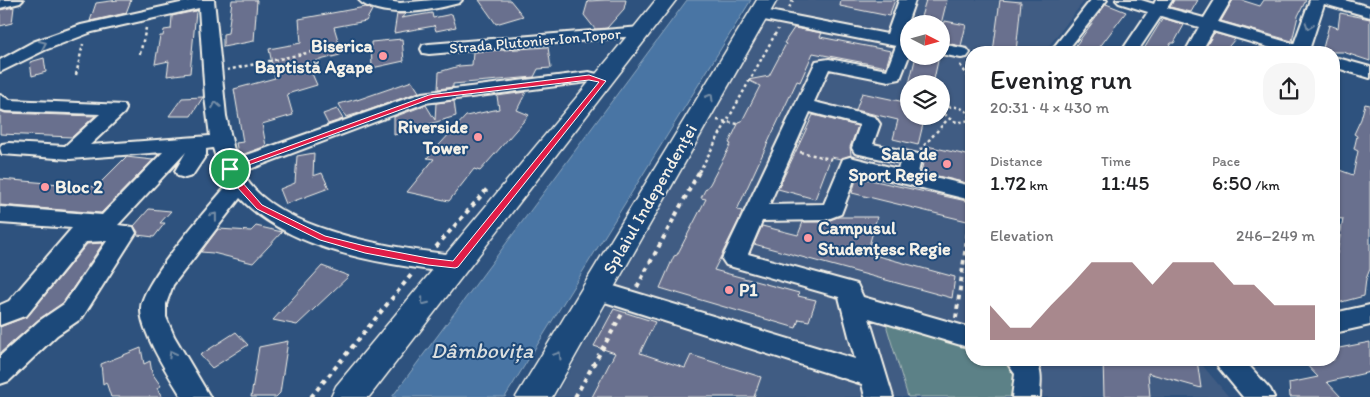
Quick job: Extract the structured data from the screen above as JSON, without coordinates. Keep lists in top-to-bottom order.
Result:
{
  "streets": {
    "main road": ["Splaiul Independenței"],
    "street": ["Strada Plutonier Ion Topor"]
  },
  "water": ["Dâmbovița"],
  "places": [
    "Biserica Baptistă Agape",
    "Riverside Tower",
    "Sala de Sport Regie",
    "Bloc 2",
    "Campusul Studențesc Regie",
    "P1"
  ],
  "north": "right",
  "page": {
    "heading": ["Evening run", "20:31 · 4 × 430 m"],
    "stats": [
      ["Distance", "1.72 km"],
      ["Time", "11:45"],
      ["Pace", "6:50 /km"]
    ],
    "chart": ["Elevation", "246–249 m"]
  }
}
